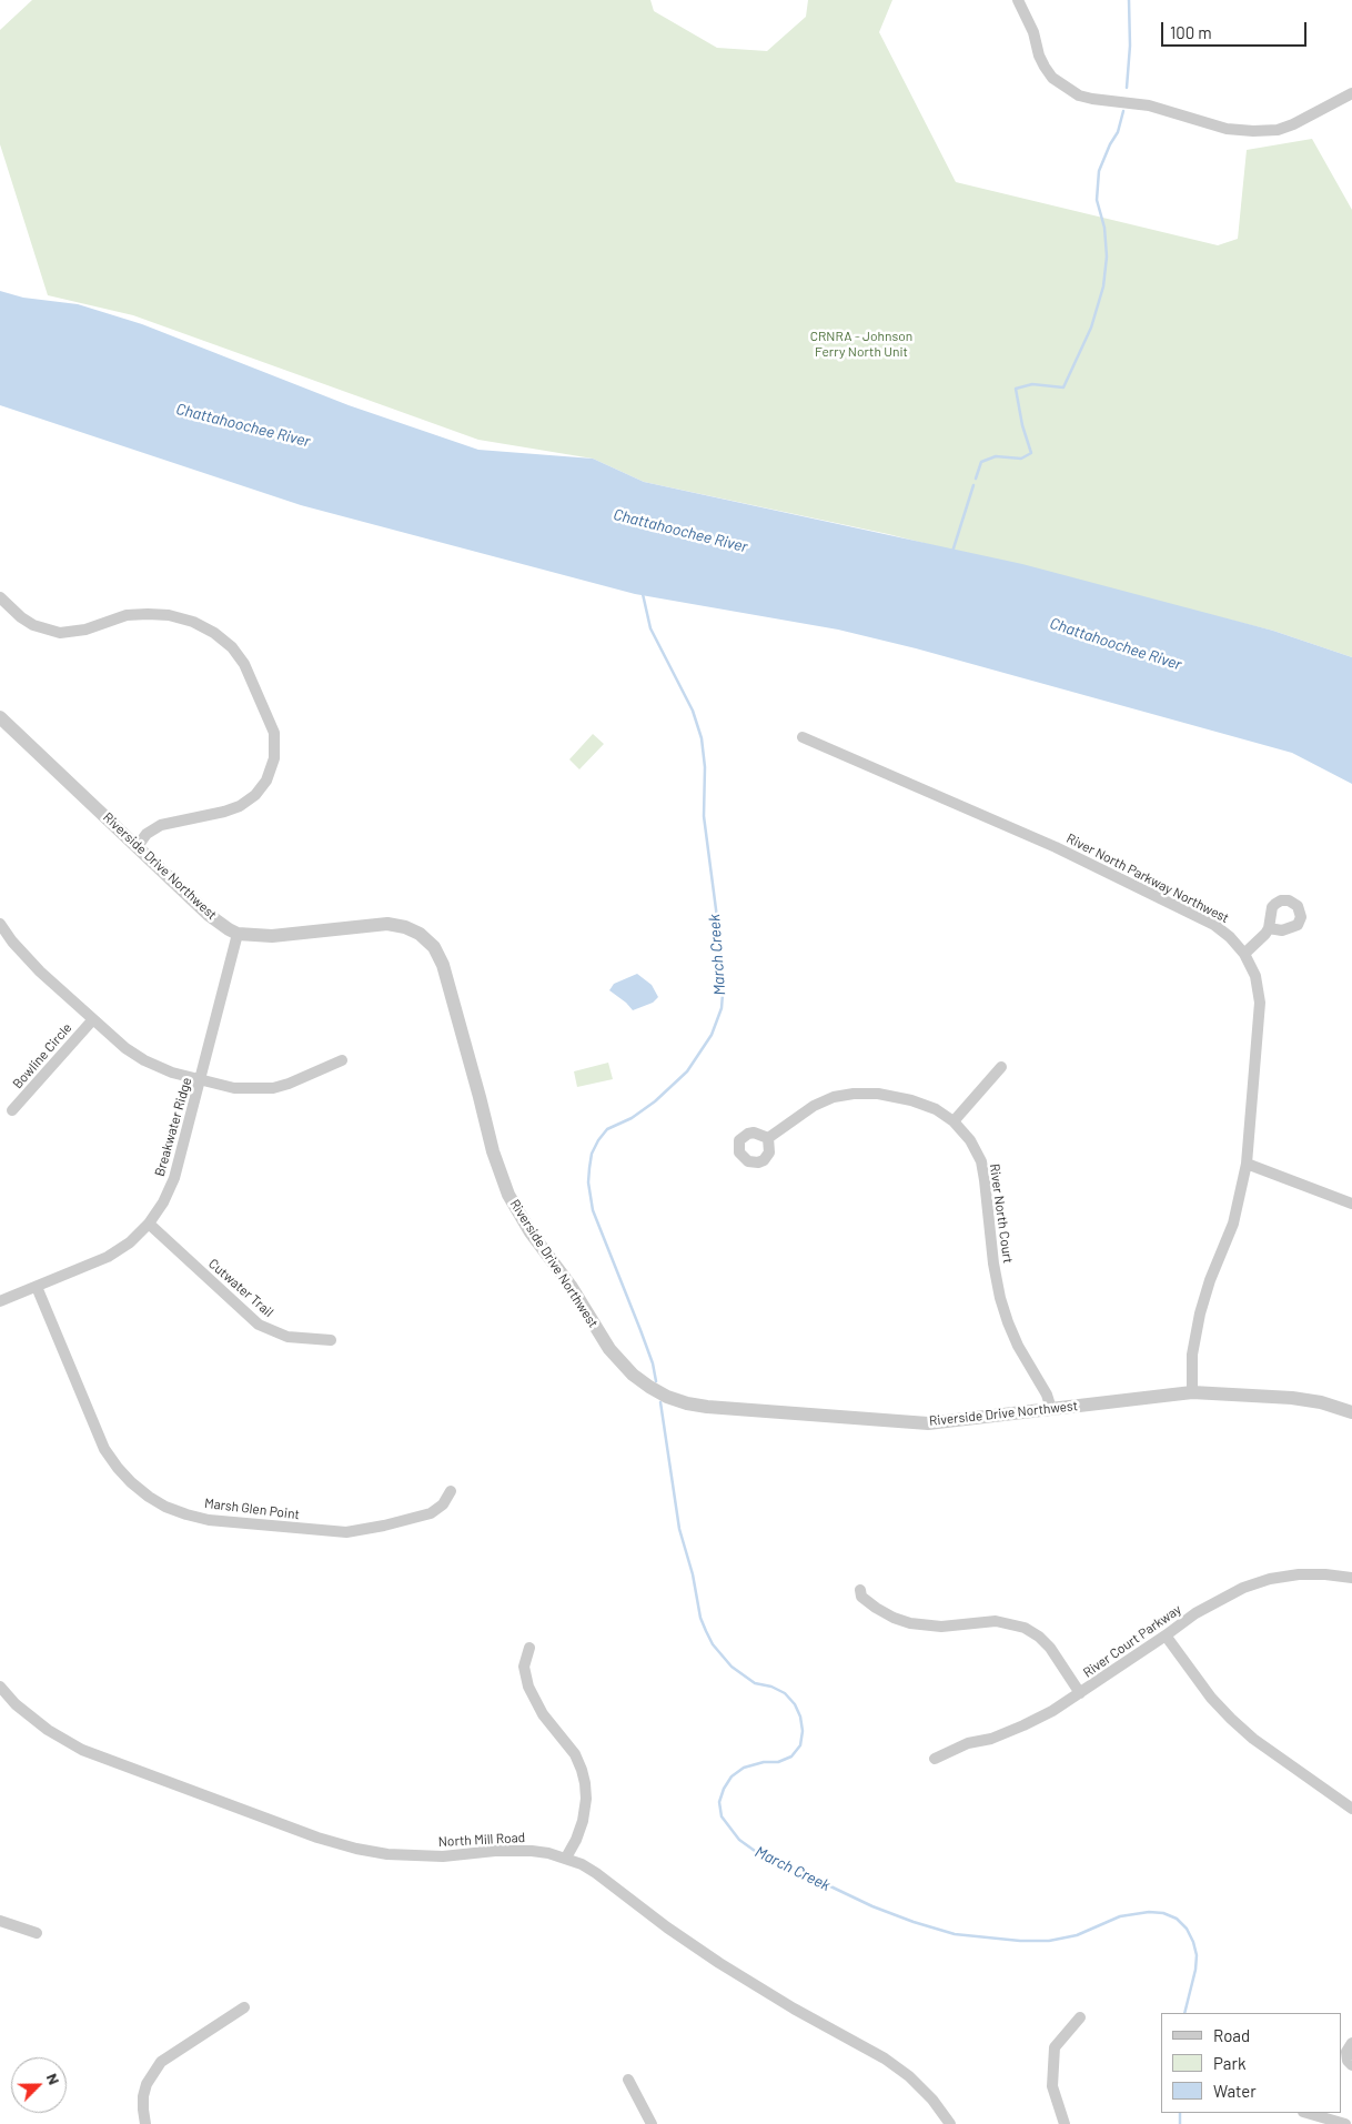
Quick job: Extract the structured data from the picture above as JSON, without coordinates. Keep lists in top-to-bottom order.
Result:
{
  "streets": {
    "street": [
      "Riverside Drive Northwest",
      "River North Parkway Northwest",
      "Bowline Circle",
      "Breakwater Ridge",
      "River North Court",
      "Cutwater Trail",
      "Marsh Glen Point",
      "River Court Parkway",
      "North Mill Road"
    ]
  },
  "crossings": [
    ["Riverside Drive Northwest", "River North Parkway Northwest"],
    ["Riverside Drive Northwest", "Breakwater Ridge"],
    ["Riverside Drive Northwest", "River North Court"],
    ["Breakwater Ridge", "Cutwater Trail"],
    ["Breakwater Ridge", "Marsh Glen Point"]
  ],
  "water": ["Chattahoochee River", "March Creek"],
  "parks": ["CRNRA - Johnson Ferry North Unit"],
  "legend": ["Road", "Park", "Water"],
  "scale_bar": "100 m",
  "north": "top right"
}
